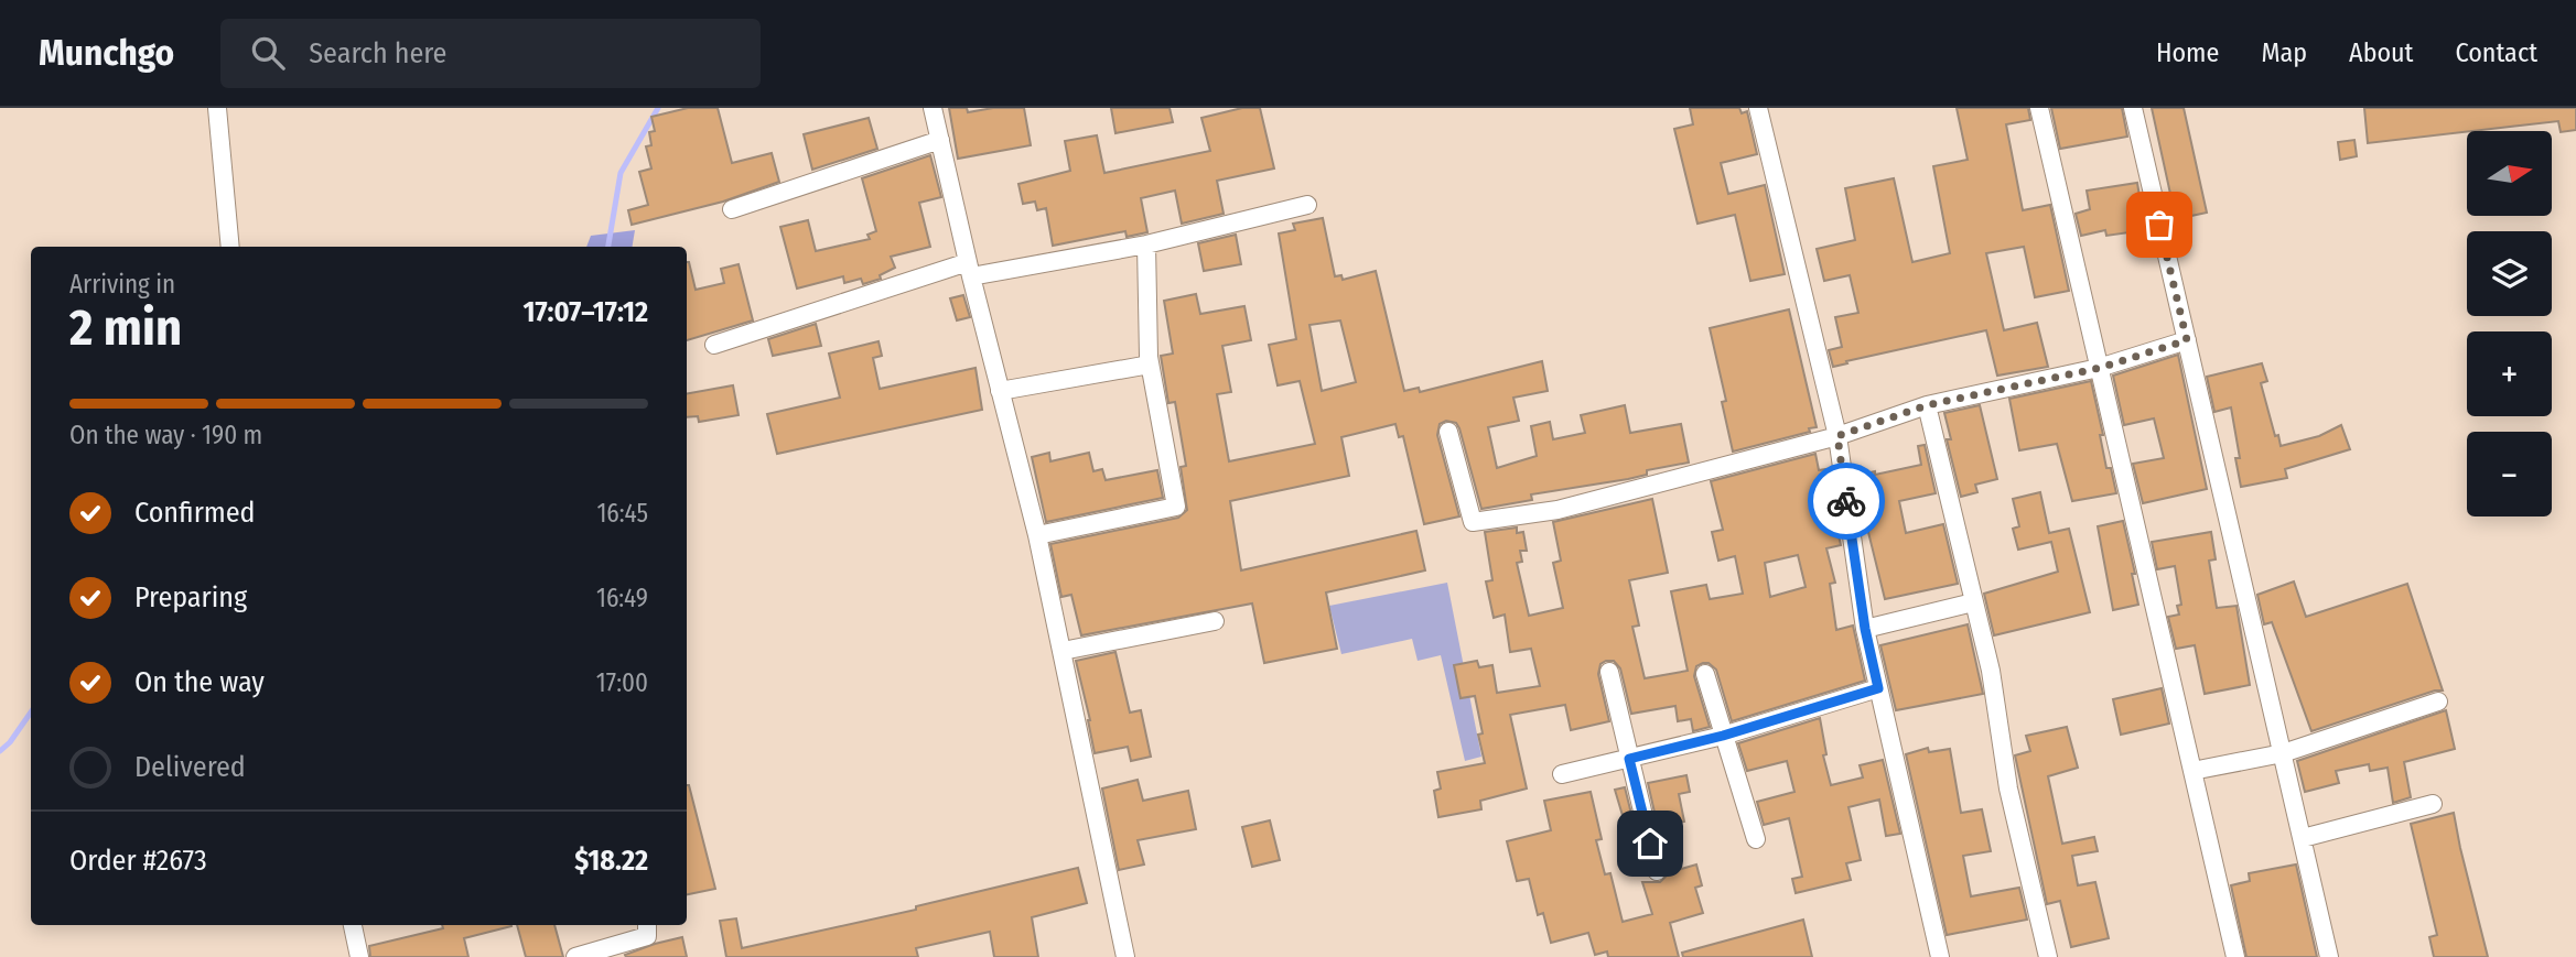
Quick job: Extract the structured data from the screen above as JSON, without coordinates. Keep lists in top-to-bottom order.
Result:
{
  "north": "right",
  "page": {
    "header": "Munchgo",
    "search": "Search here",
    "nav": [
      "Home",
      "Map",
      "About",
      "Contact"
    ],
    "map_buttons": ["+", "−"],
    "heading": ["2 min", "Arriving in", "17:07–17:12"],
    "panel": ["Order #2673", "$18.22"],
    "bar": "On the way · 190 m",
    "list": [
      ["Confirmed", "16:45"],
      ["Preparing", "16:49"],
      ["On the way", "17:00"],
      "Delivered"
    ]
  }
}
